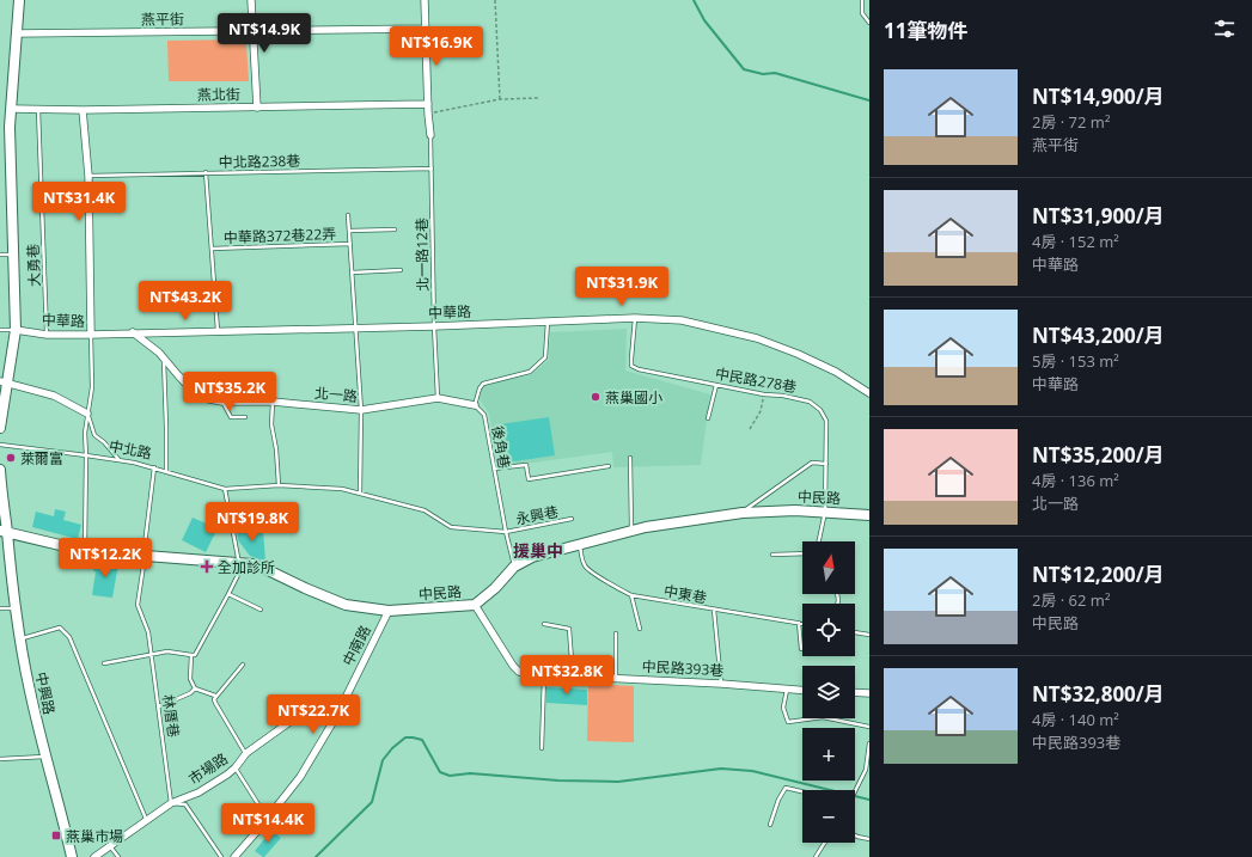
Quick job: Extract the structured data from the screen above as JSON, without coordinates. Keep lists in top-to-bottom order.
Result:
{
  "streets": {
    "street": [
      "燕平街",
      "燕北街",
      "中華路",
      "北一路",
      "中北路",
      "中民路",
      "中南路",
      "中民路393巷",
      "中興路",
      "市場路"
    ],
    "lane": [
      "中北路238巷",
      "中華路372巷22弄",
      "北一路12巷",
      "大勇巷",
      "中民路278巷",
      "後角巷",
      "永興巷",
      "中東巷",
      "林厝巷"
    ]
  },
  "crossings": [
    ["燕北街", "大勇巷"],
    ["燕北街", "中北路"],
    ["中北路238巷", "北一路12巷"],
    ["中北路238巷", "中北路"],
    ["北一路12巷", "中華路"],
    ["北一路12巷", "北一路"],
    ["大勇巷", "中華路"],
    ["中華路", "中民路278巷"],
    ["中華路", "北一路"],
    ["中華路", "中北路"],
    ["中民路278巷", "中民路"],
    ["北一路", "後角巷"],
    ["後角巷", "中北路"],
    ["後角巷", "中民路"],
    ["後角巷", "永興巷"],
    ["中北路", "永興巷"],
    ["中北路", "林厝巷"],
    ["中民路", "中東巷"],
    ["中民路", "中南路"],
    ["中民路", "中民路393巷"],
    ["中民路", "中興路"],
    ["中民路", "林厝巷"],
    ["中南路", "市場路"],
    ["林厝巷", "市場路"]
  ],
  "districts": ["援巢中"],
  "places": {
    "other": ["燕巢國小", "萊爾富"],
    "health": ["全加診所"],
    "transit": ["燕巢市場"]
  },
  "north": "top",
  "page": {
    "heading": "11筆物件",
    "price": [
      "NT$14.9K",
      "NT$16.9K",
      "NT$31.4K",
      "NT$31.9K",
      "NT$43.2K",
      "NT$35.2K",
      "NT$19.8K",
      "NT$12.2K",
      "NT$32.8K",
      "NT$22.7K",
      "NT$14.4K"
    ],
    "list": [
      {
        "name": "NT$14,900/月",
        "note": "2房 · 72 m² · 燕平街"
      },
      {
        "name": "NT$31,900/月",
        "note": "4房 · 152 m² · 中華路"
      },
      {
        "name": "NT$43,200/月",
        "note": "5房 · 153 m² · 中華路"
      },
      {
        "name": "NT$35,200/月",
        "note": "4房 · 136 m² · 北一路"
      },
      {
        "name": "NT$12,200/月",
        "note": "2房 · 62 m² · 中民路"
      },
      {
        "name": "NT$32,800/月",
        "note": "4房 · 140 m² · 中民路393巷"
      }
    ],
    "map_buttons": ["+", "−"]
  }
}
